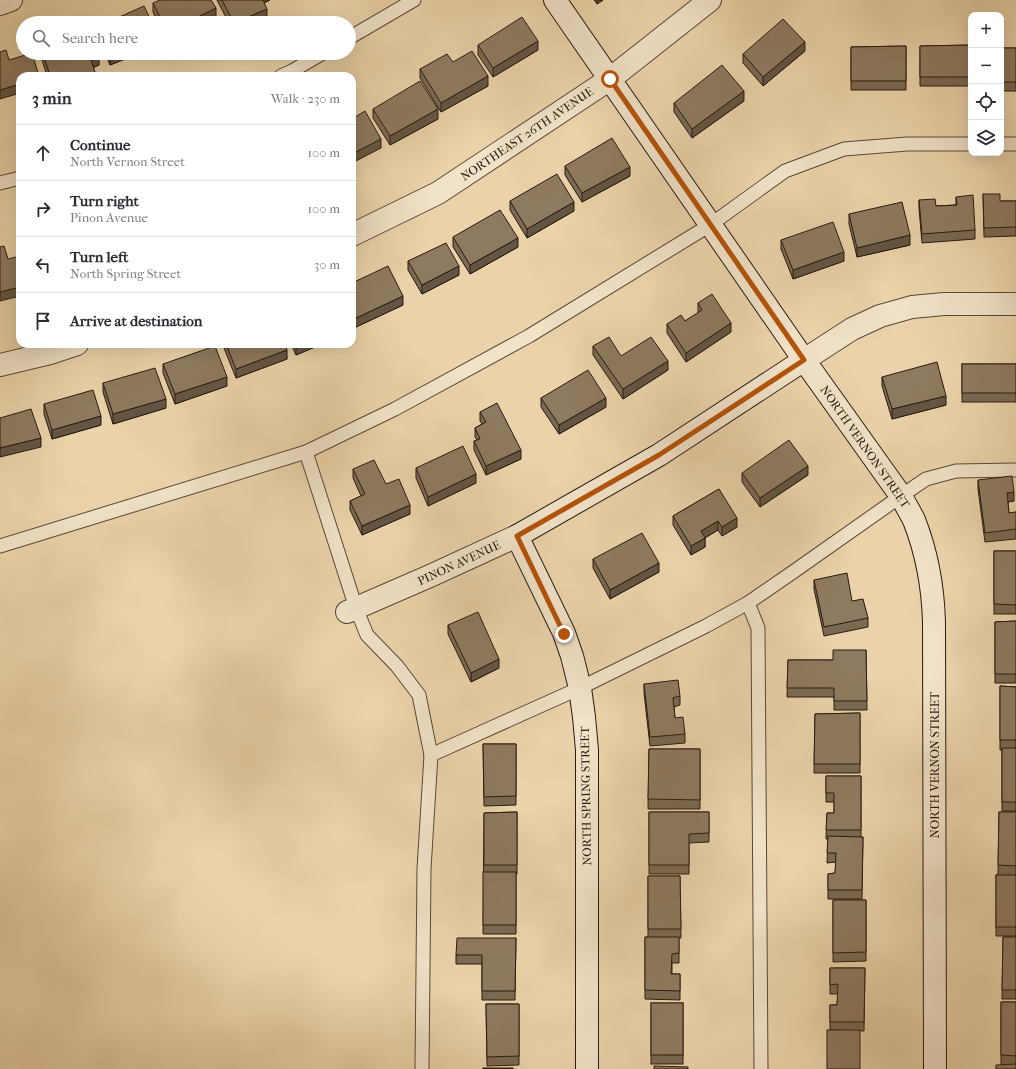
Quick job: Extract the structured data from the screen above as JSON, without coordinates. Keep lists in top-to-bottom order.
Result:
{
  "streets": {
    "street": [
      "NORTHEAST 26TH AVENUE",
      "NORTH VERNON STREET",
      "PINON AVENUE",
      "NORTH SPRING STREET"
    ]
  },
  "crossings": [
    ["NORTHEAST 26TH AVENUE", "NORTH VERNON STREET"],
    ["NORTH VERNON STREET", "PINON AVENUE"],
    ["PINON AVENUE", "NORTH SPRING STREET"]
  ],
  "page": {
    "map_buttons": ["+", "−"],
    "search": "Search here",
    "heading": ["3 min", "Walk · 230 m"],
    "list": [
      ["Continue", "North Vernon Street", "100 m"],
      ["Turn right", "Pinon Avenue", "100 m"],
      ["Turn left", "North Spring Street", "30 m"],
      "Arrive at destination"
    ]
  }
}
